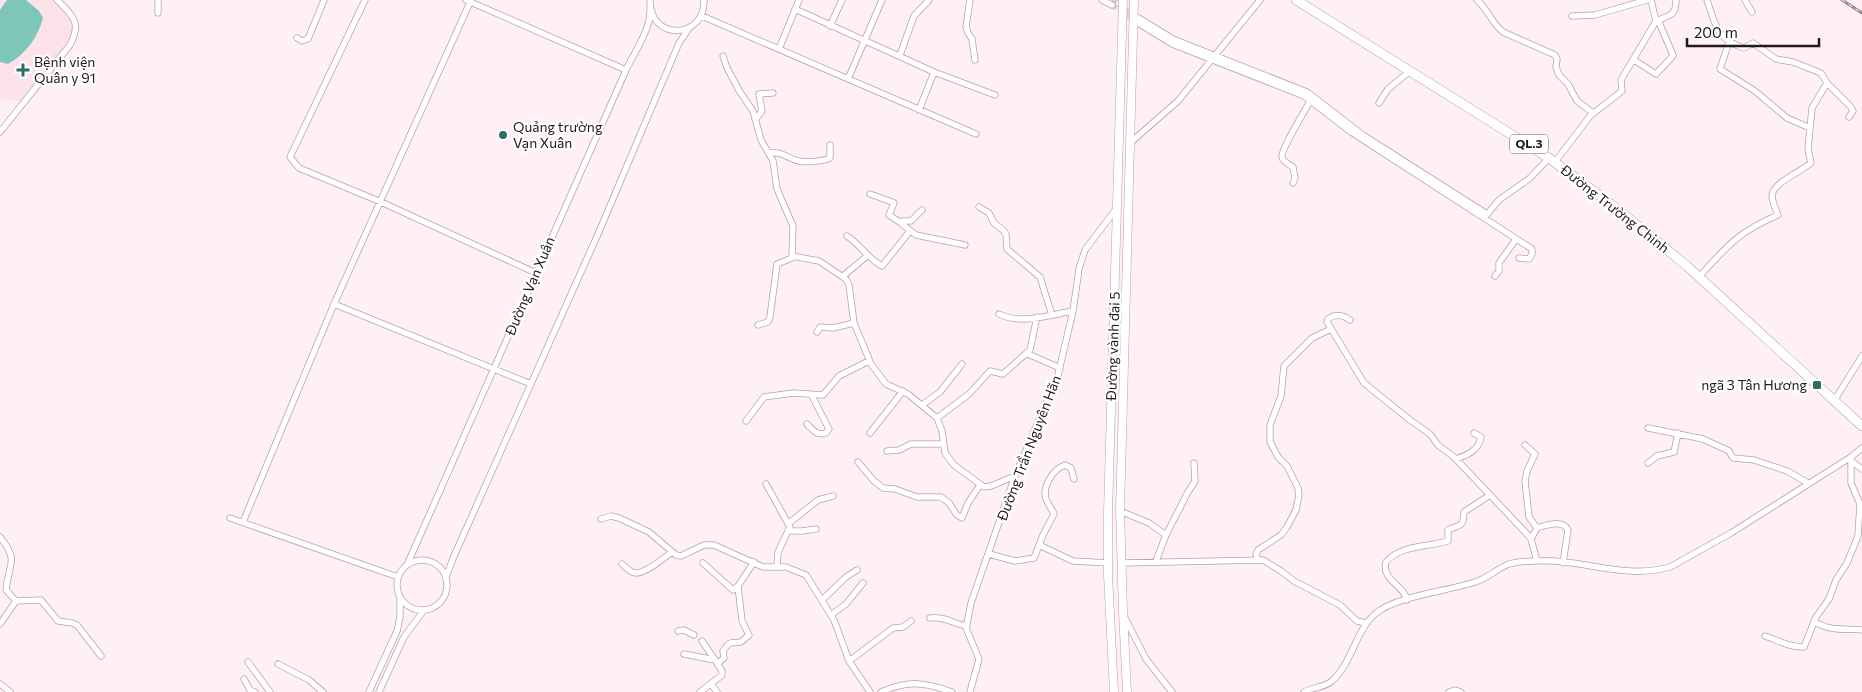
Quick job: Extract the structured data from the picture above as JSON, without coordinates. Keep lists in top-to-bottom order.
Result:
{
  "streets": {
    "highway": ["QL.3", "Đường Trường Chinh"],
    "main road": ["Đường vành đai 5"],
    "street": ["Đường Vạn Xuân", "Đường Trần Nguyên Hãn"]
  },
  "crossings": [
    ["QL.3", "Đường Trường Chinh"],
    ["Đường vành đai 5", "Đường Trần Nguyên Hãn"]
  ],
  "places": {
    "health": ["Bệnh viện Quân y 91"],
    "other": ["Quảng trường Vạn Xuân"],
    "transit": ["ngã 3 Tân Hương"]
  },
  "scale_bar": "200 m"
}
